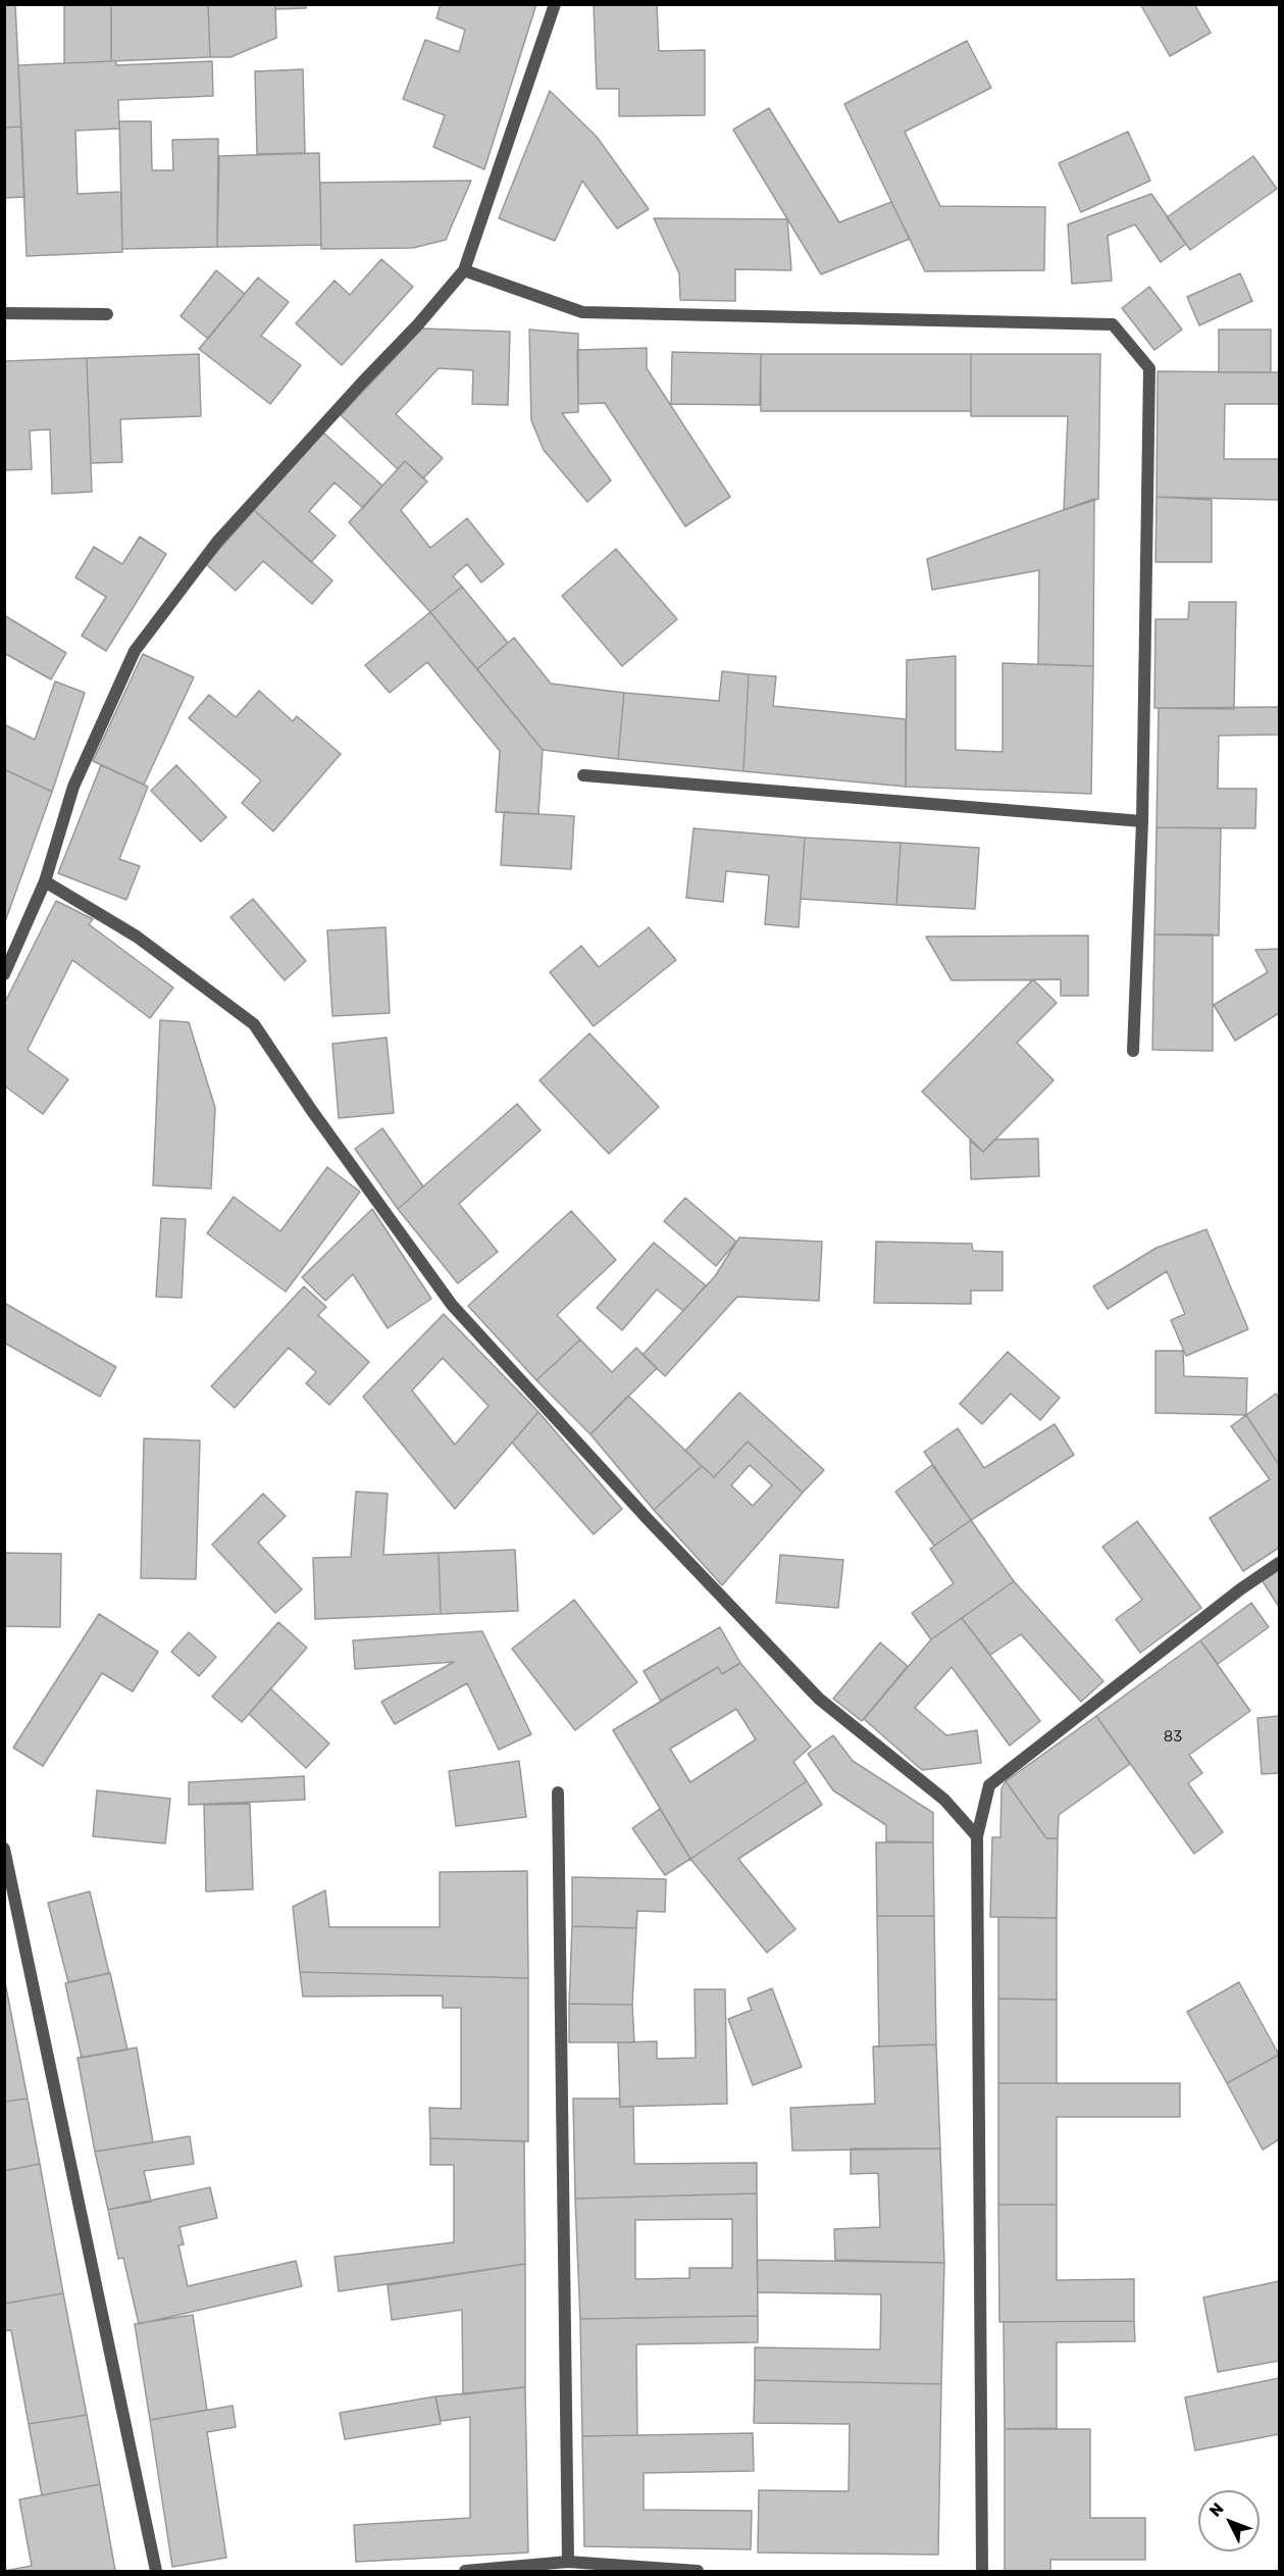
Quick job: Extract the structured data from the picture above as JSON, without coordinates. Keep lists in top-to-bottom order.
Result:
{
  "house_numbers": ["83"],
  "north": "top left"
}
